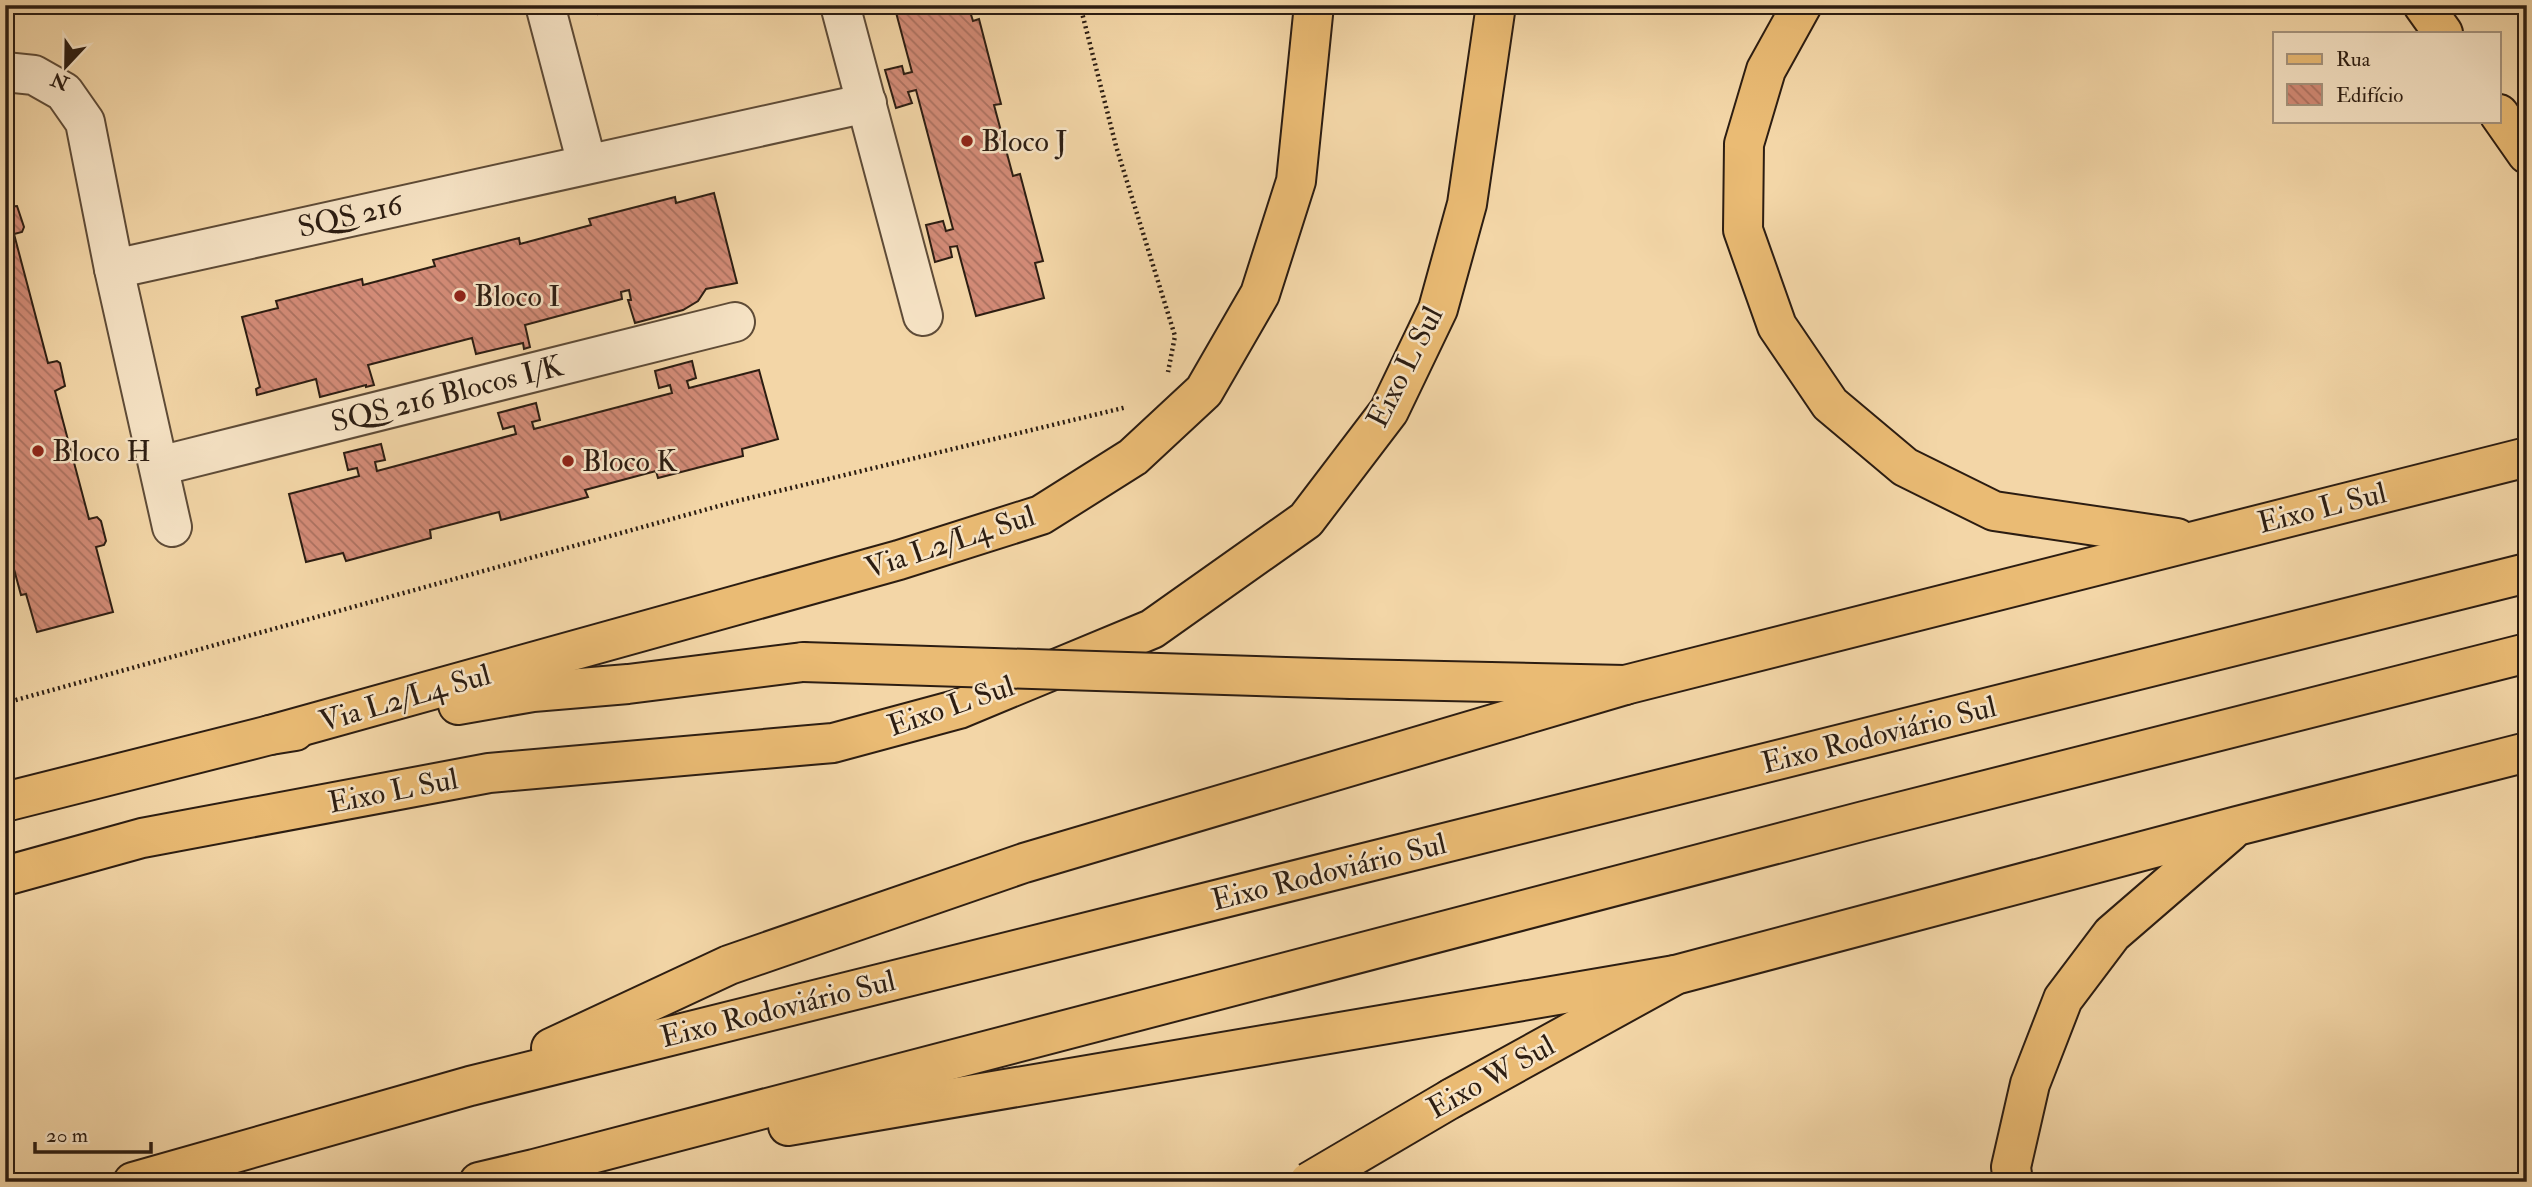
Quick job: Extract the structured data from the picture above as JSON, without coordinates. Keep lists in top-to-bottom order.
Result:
{
  "streets": {
    "main road": [
      "Eixo L Sul",
      "Via L2/L4 Sul",
      "Eixo Rodoviário Sul",
      "Eixo W Sul"
    ],
    "street": ["SQS 216", "SQS 216 Blocos I/K"]
  },
  "places": [
    "Bloco J",
    "Bloco I",
    "Bloco H",
    "Bloco K"
  ],
  "legend": ["Rua", "Edifício"],
  "scale_bar": "20 m",
  "north": "bottom"
}
